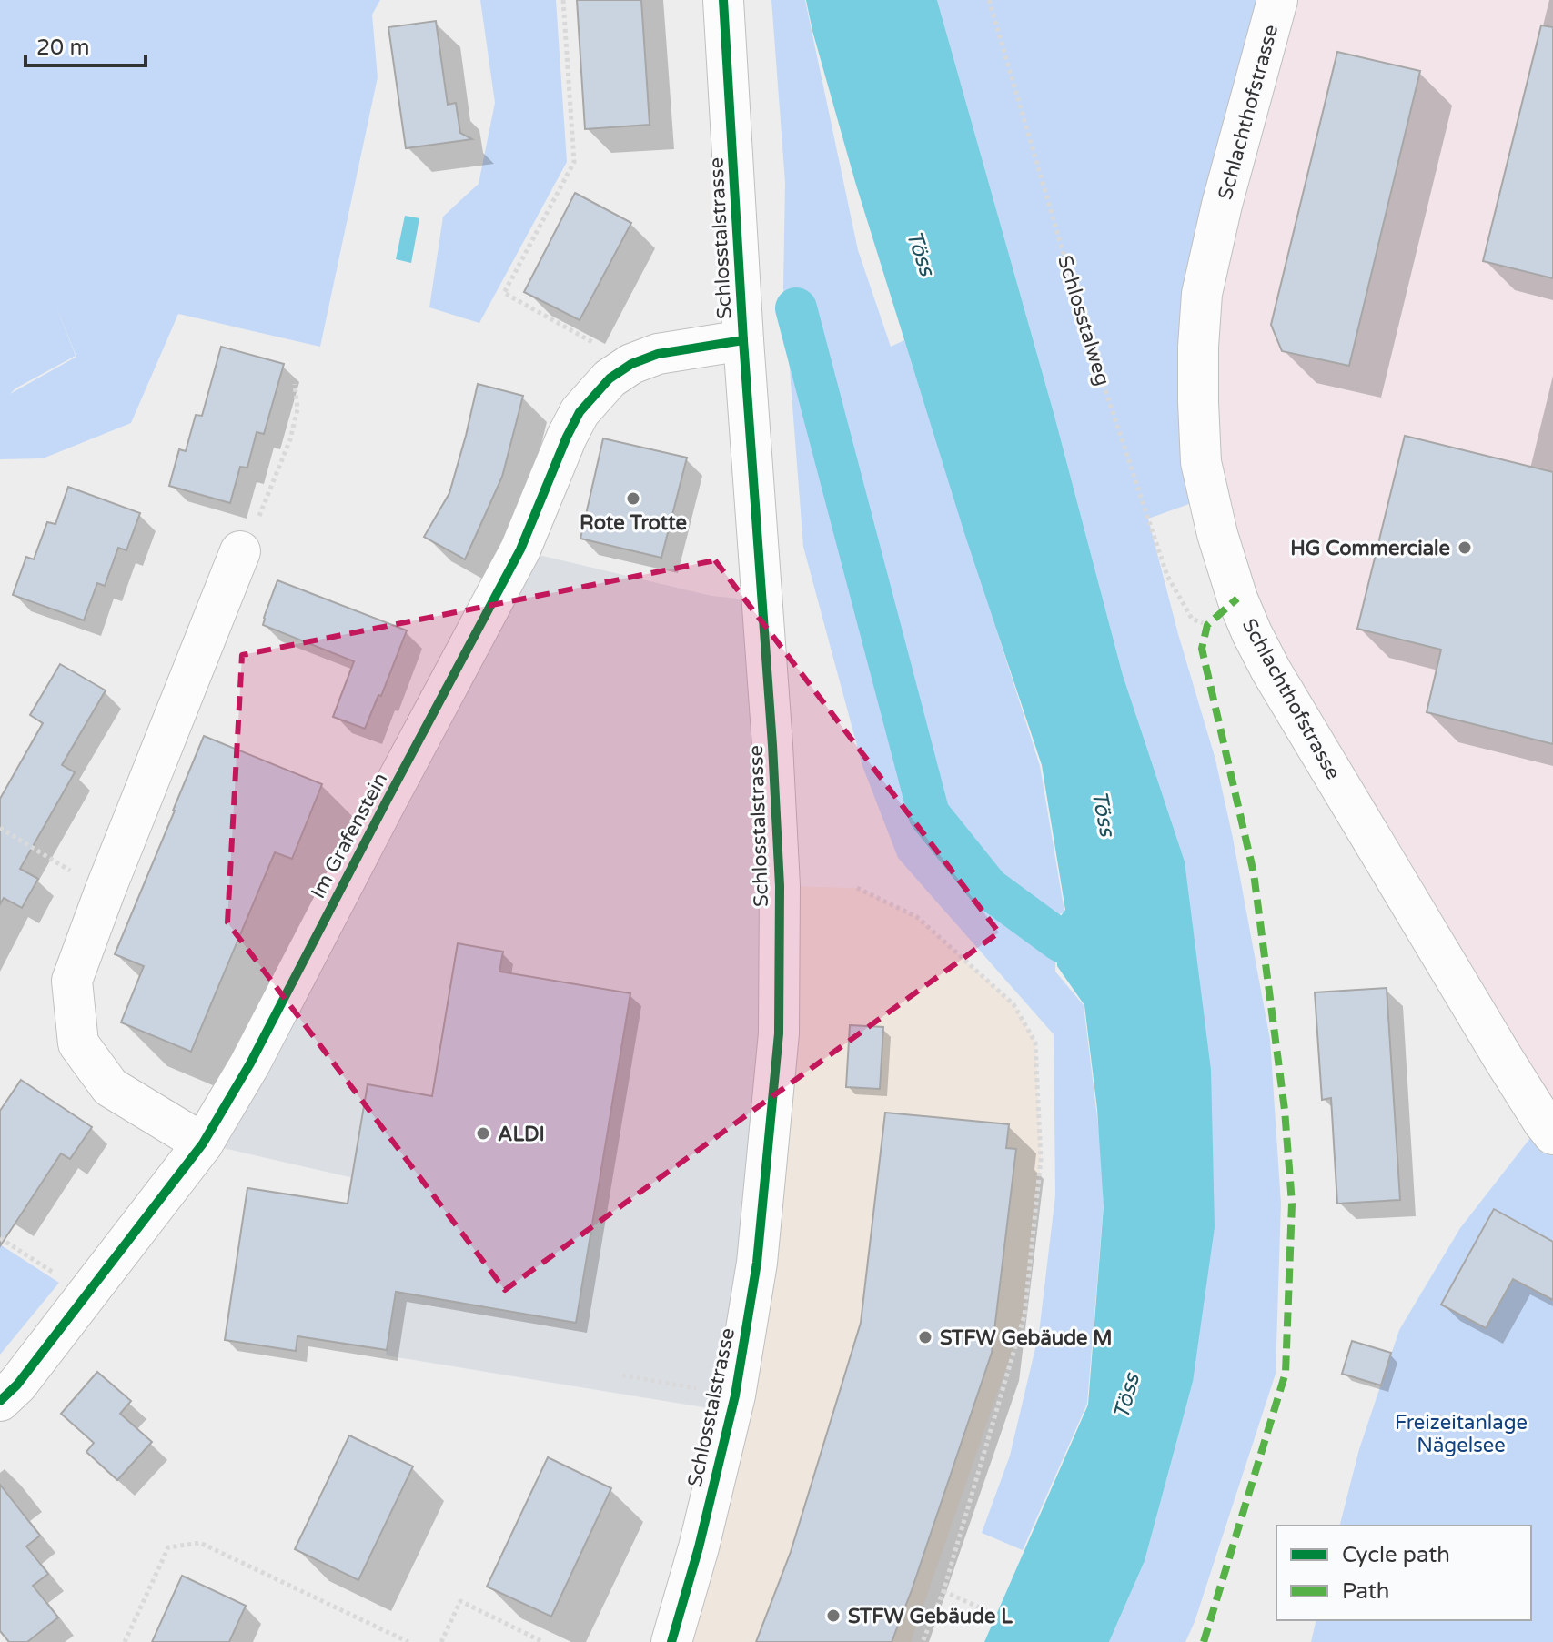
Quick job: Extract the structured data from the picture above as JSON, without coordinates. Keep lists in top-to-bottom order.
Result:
{
  "streets": {
    "street": ["Schlachthofstrasse", "Schlosstalstrasse", "Im Grafenstein"],
    "path": ["Schlosstalweg"]
  },
  "crossings": [
    ["Schlosstalstrasse", "Im Grafenstein"]
  ],
  "water": ["Töss"],
  "parks": ["Freizeitanlage Nägelsee"],
  "places": [
    "Rote Trotte",
    "HG Commerciale",
    "ALDI",
    "STFW Gebäude M",
    "STFW Gebäude L"
  ],
  "legend": ["Cycle path", "Path"],
  "scale_bar": "20 m"
}
